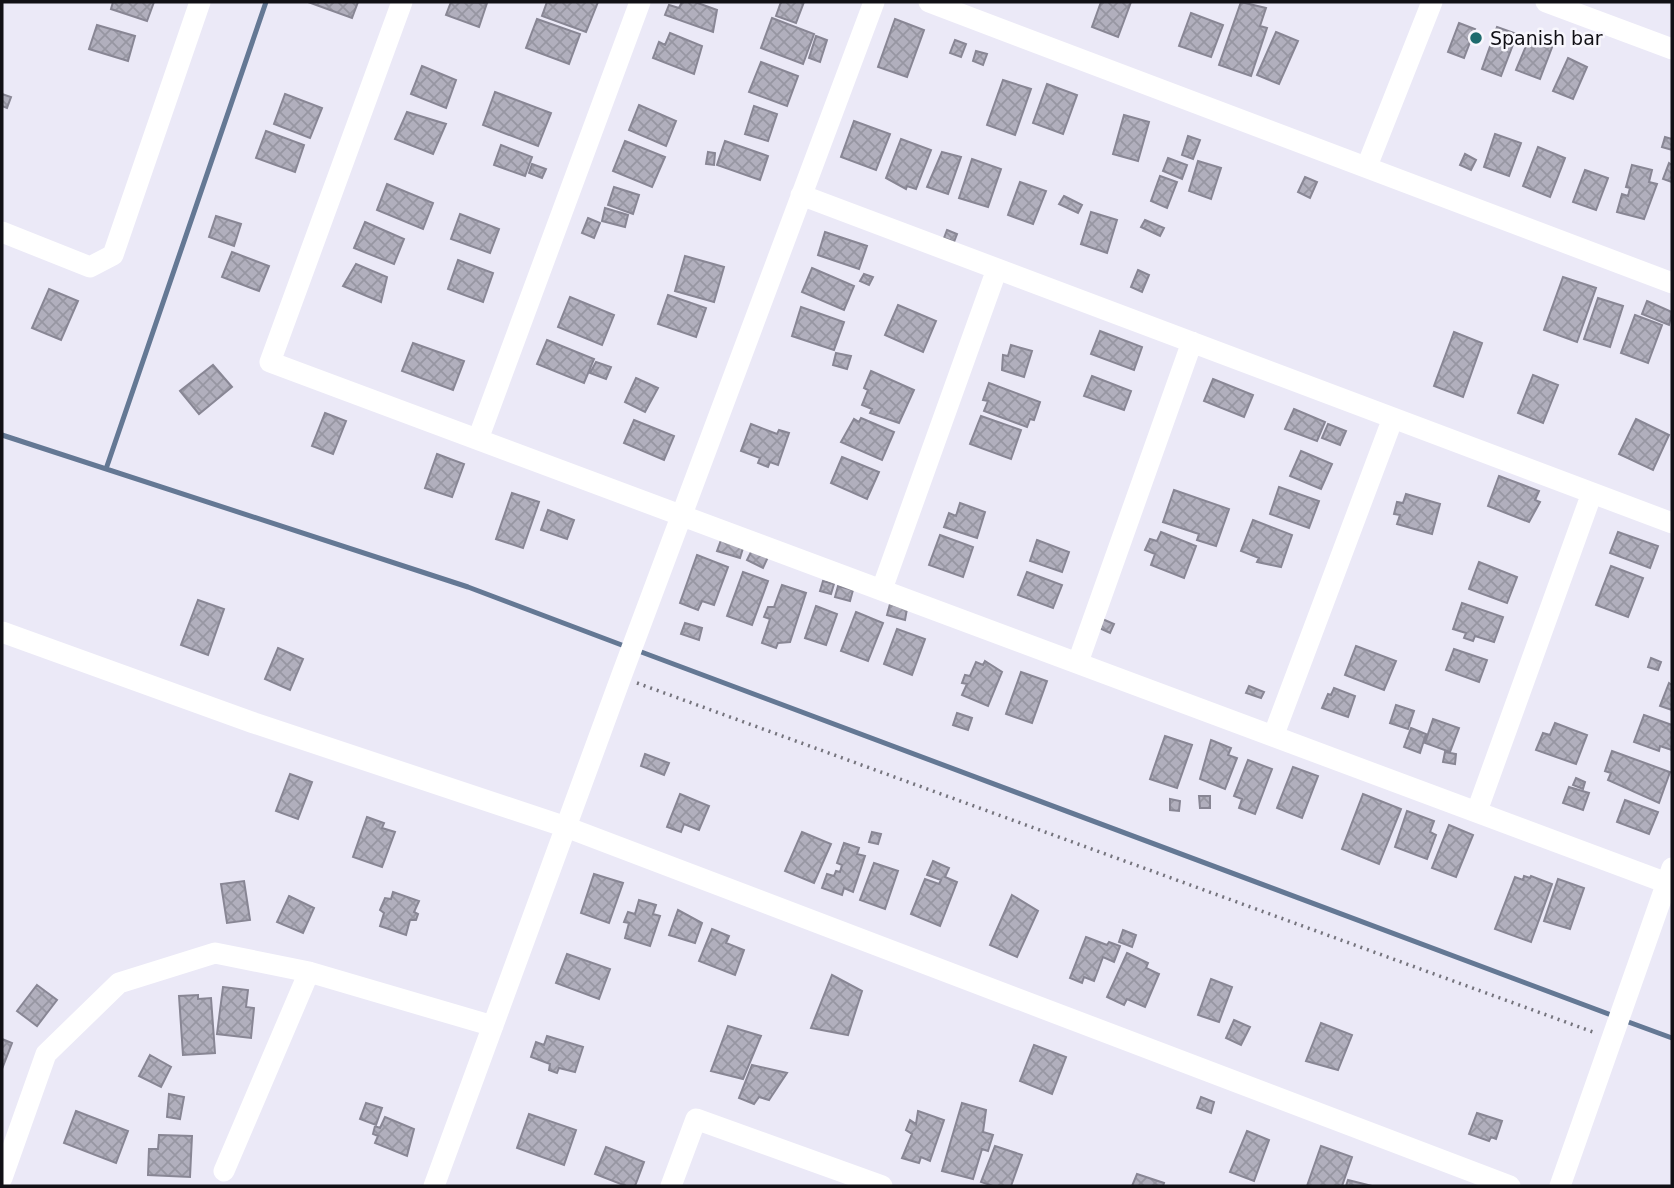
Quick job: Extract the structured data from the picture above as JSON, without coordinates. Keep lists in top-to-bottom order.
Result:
{
  "places": ["Spanish bar"]
}
